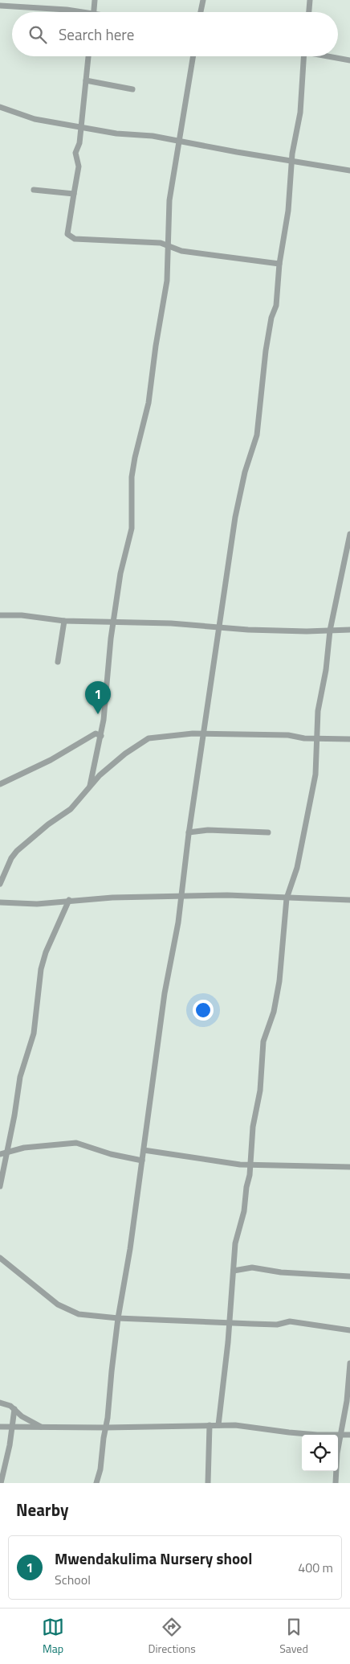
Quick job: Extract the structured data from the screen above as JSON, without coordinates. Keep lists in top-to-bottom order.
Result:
{
  "page": {
    "search": "Search here",
    "pins": "1",
    "heading": "Nearby",
    "list": [
      {
        "mark": "1",
        "name": "Mwendakulima Nursery shool",
        "note": "School",
        "value": "400 m"
      }
    ],
    "nav": ["Map", "Directions", "Saved"]
  }
}
